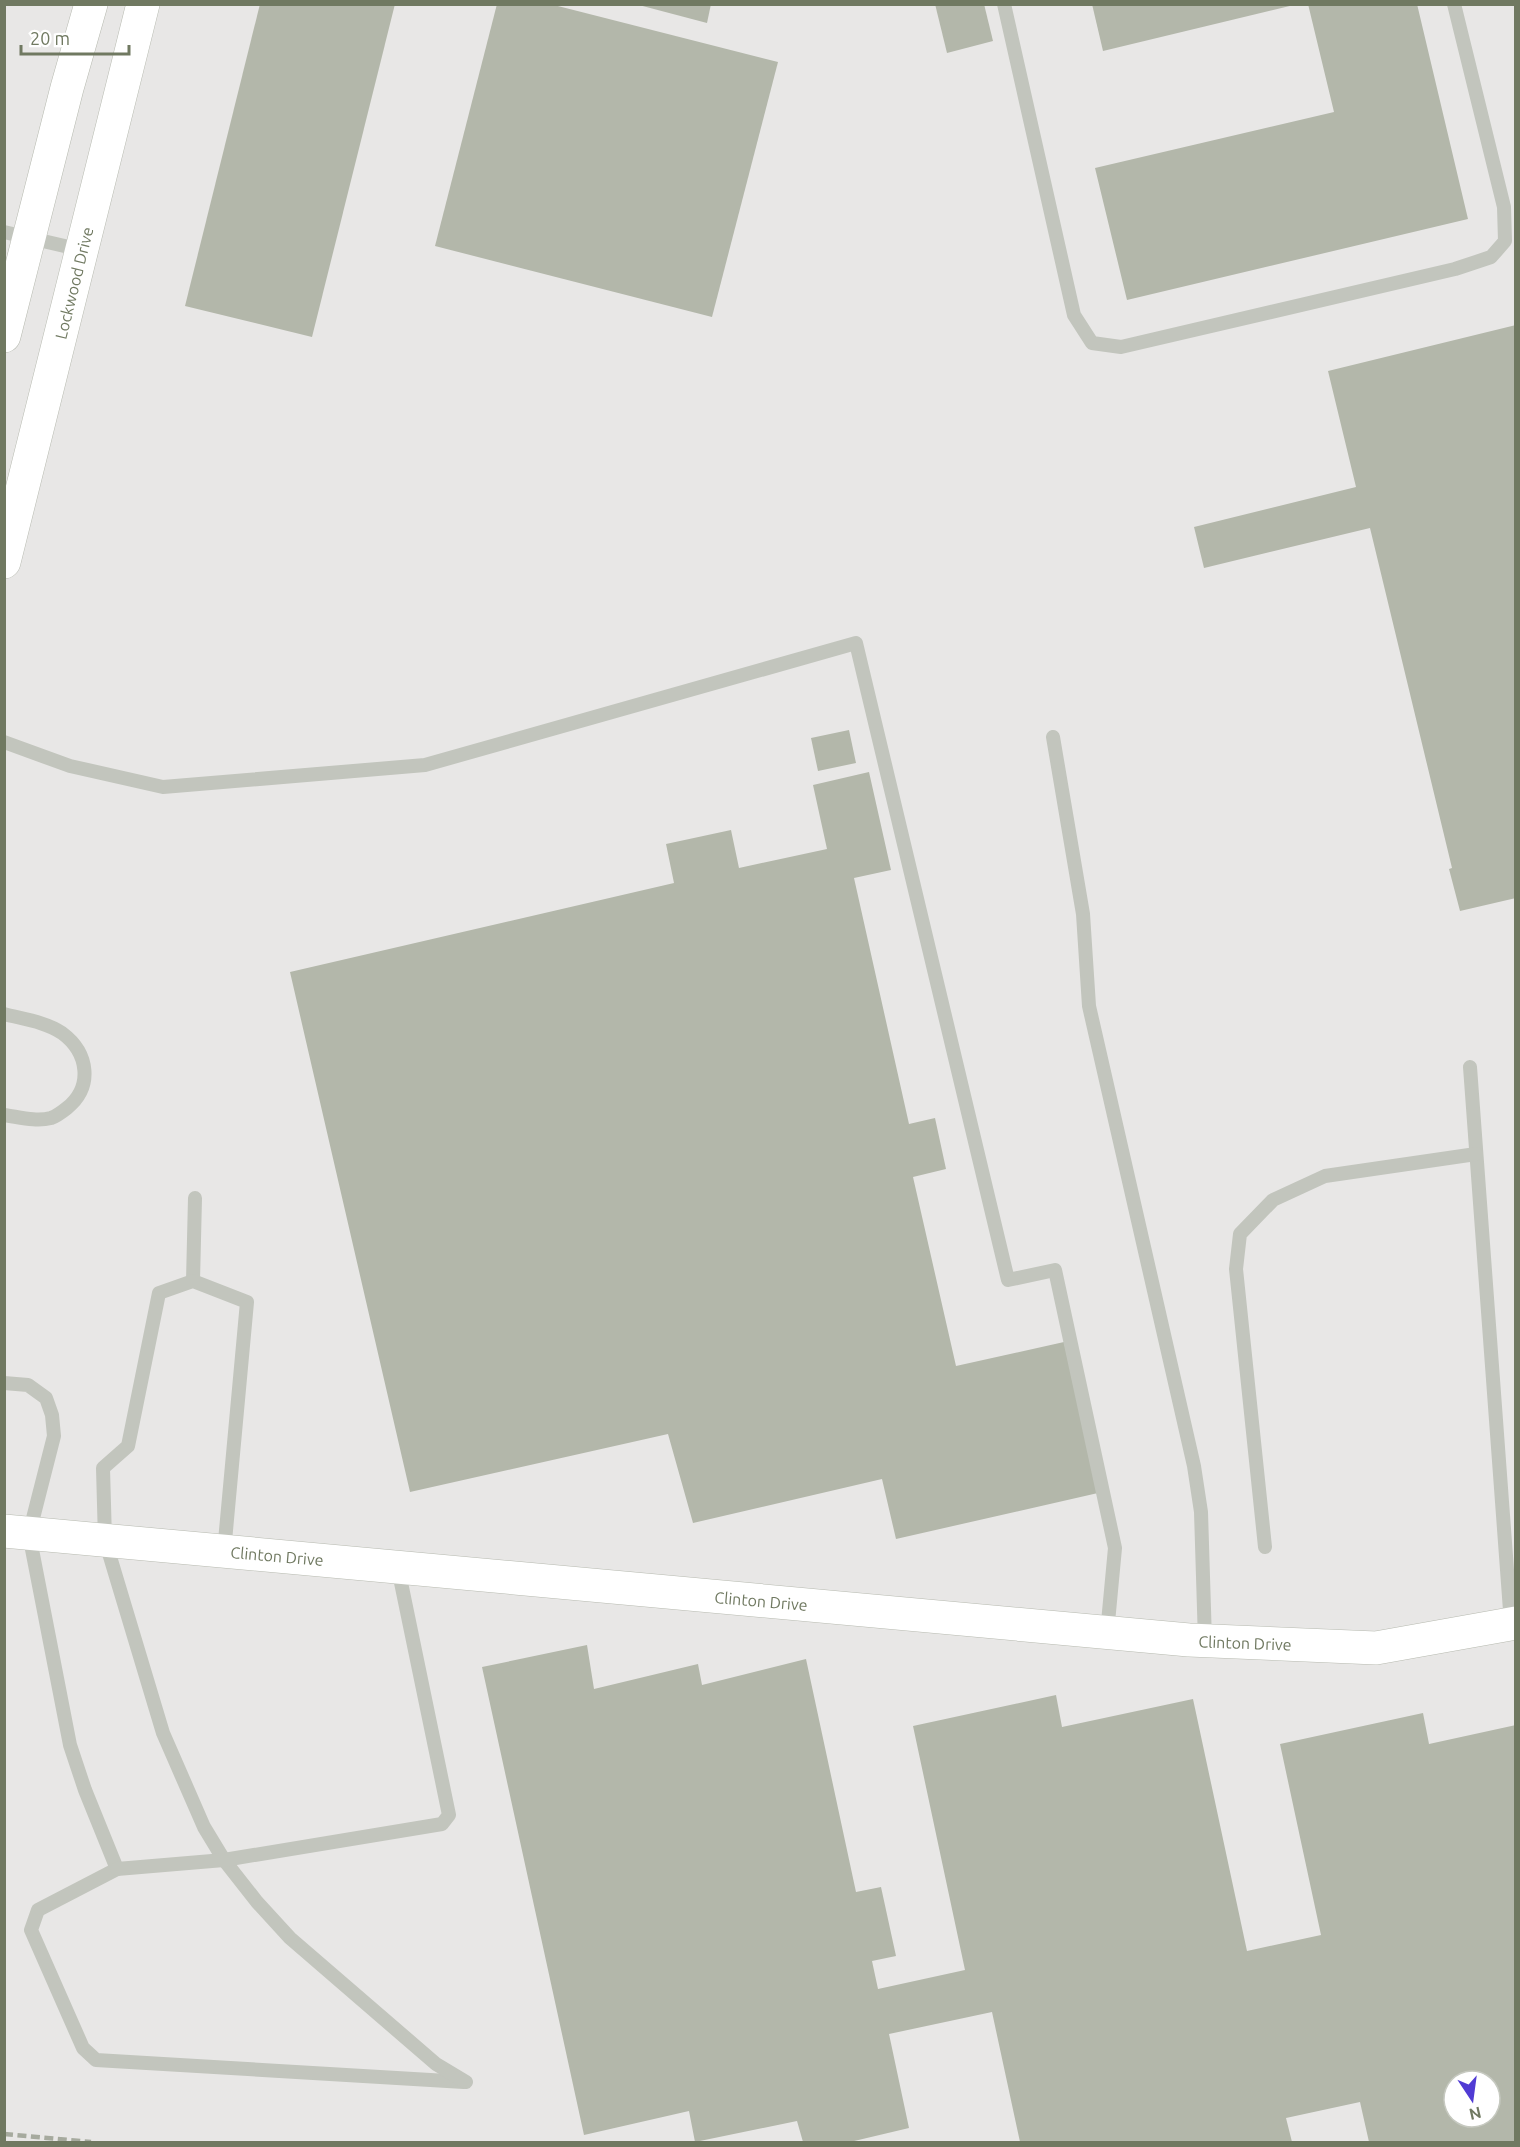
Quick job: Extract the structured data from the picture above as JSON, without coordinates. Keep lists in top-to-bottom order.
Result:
{
  "streets": {
    "main road": ["Lockwood Drive", "Clinton Drive"]
  },
  "scale_bar": "20 m",
  "north": "bottom"
}
